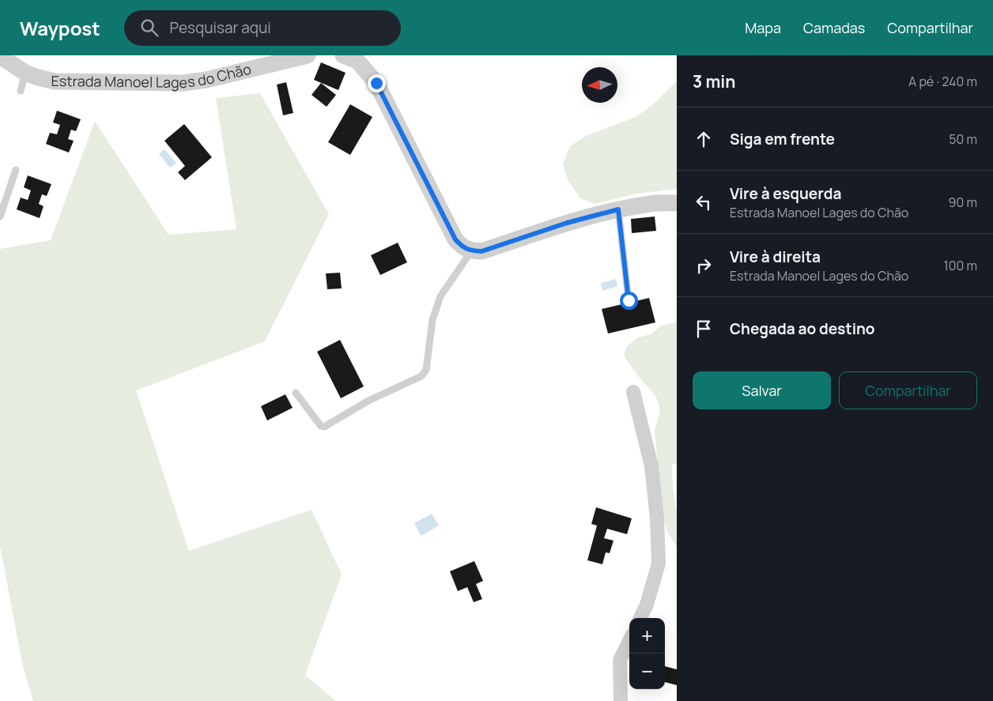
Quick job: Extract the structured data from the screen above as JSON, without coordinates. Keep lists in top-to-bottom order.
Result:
{
  "streets": {
    "street": ["Estrada Manoel Lages do Chão"]
  },
  "north": "left",
  "page": {
    "header": "Waypost",
    "search": "Pesquisar aqui",
    "nav": ["Mapa", "Camadas", "Compartilhar"],
    "heading": ["3 min", "A pé · 240 m"],
    "list": [
      ["Siga em frente", "50 m"],
      ["Vire à esquerda", "Estrada Manoel Lages do Chão", "90 m"],
      ["Vire à direita", "Estrada Manoel Lages do Chão", "100 m"],
      "Chegada ao destino"
    ],
    "buttons": ["Salvar", "Compartilhar"],
    "map_buttons": ["+", "−"]
  }
}
